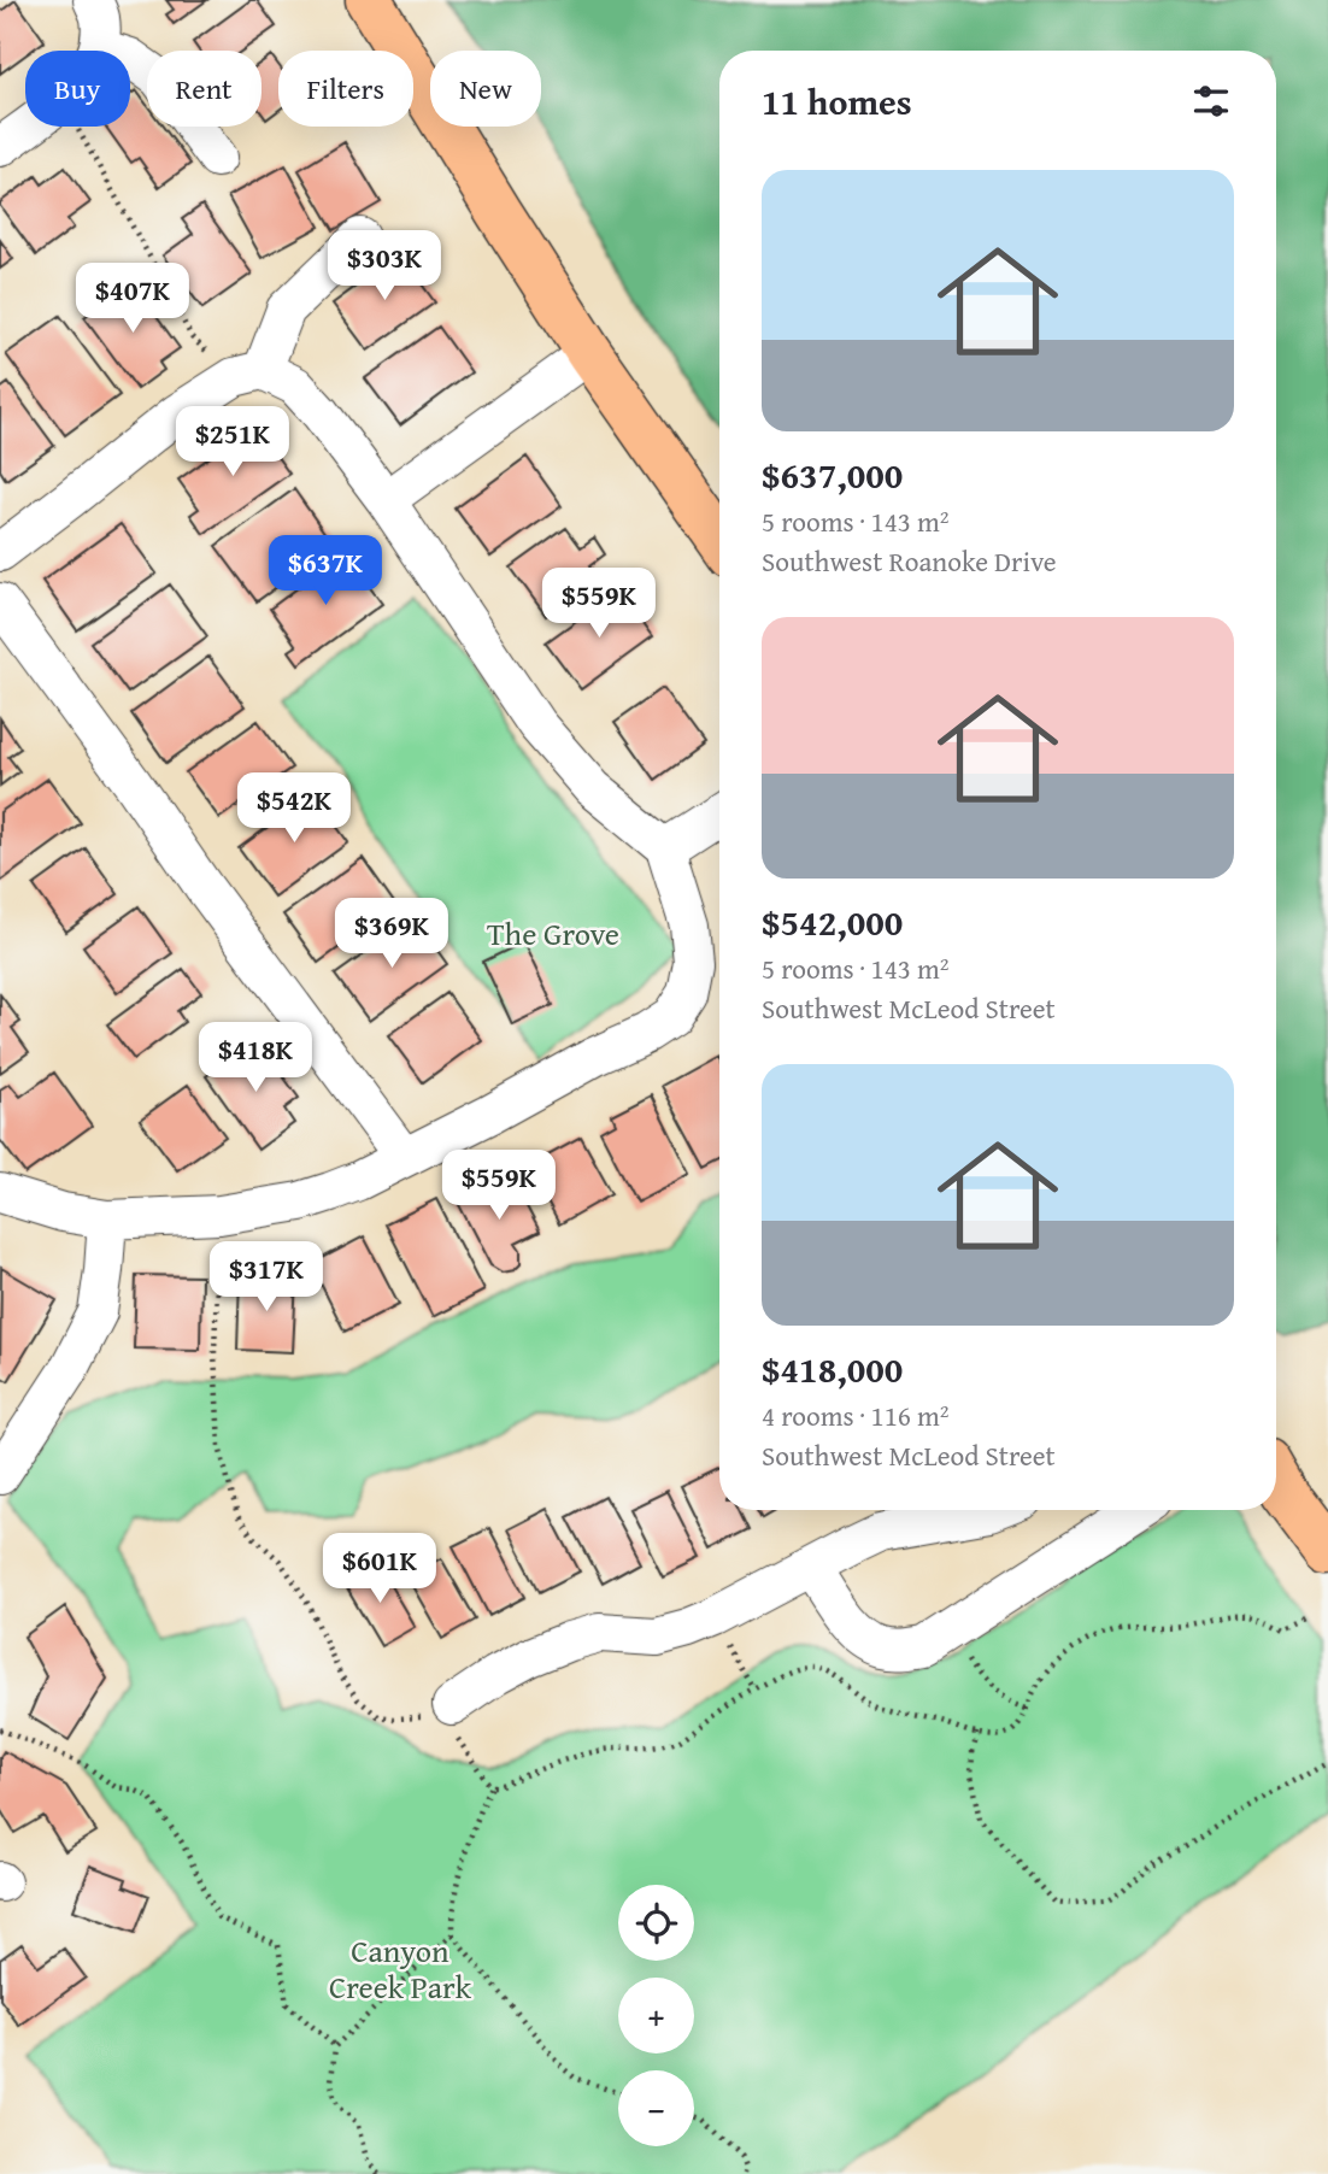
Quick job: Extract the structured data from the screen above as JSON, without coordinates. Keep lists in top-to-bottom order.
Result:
{
  "parks": ["The Grove", "Canyon Creek Park"],
  "page": {
    "chip": [
      "Buy",
      "Rent",
      "Filters",
      "New"
    ],
    "heading": "11 homes",
    "list": [
      {
        "name": "$637,000",
        "note": "5 rooms · 143 m² · Southwest Roanoke Drive"
      },
      {
        "name": "$542,000",
        "note": "5 rooms · 143 m² · Southwest McLeod Street"
      },
      {
        "name": "$418,000",
        "note": "4 rooms · 116 m² · Southwest McLeod Street"
      }
    ],
    "price": [
      "$303K",
      "$407K",
      "$251K",
      "$637K",
      "$559K",
      "$542K",
      "$369K",
      "$418K",
      "$559K",
      "$317K",
      "$601K"
    ],
    "map_buttons": ["+", "−"]
  }
}
